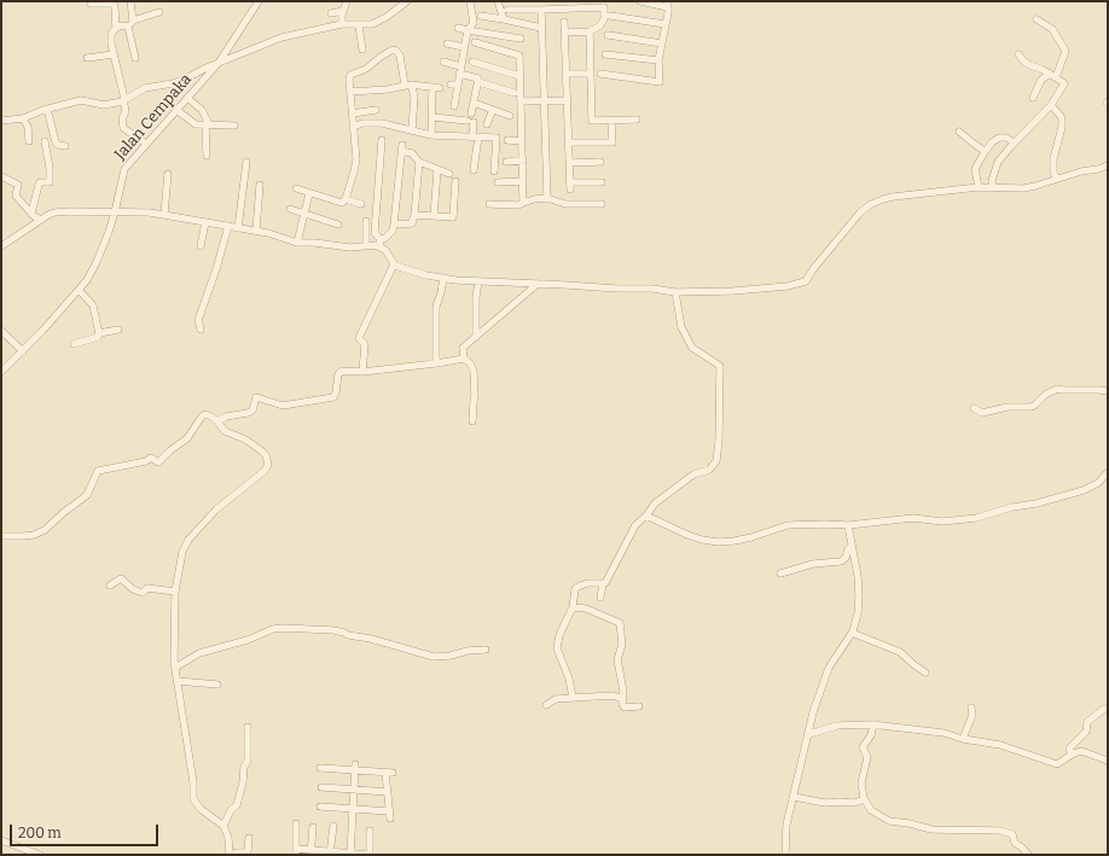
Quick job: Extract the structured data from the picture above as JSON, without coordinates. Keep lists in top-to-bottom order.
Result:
{
  "streets": {
    "street": ["Jalan Cempaka"]
  },
  "scale_bar": "200 m"
}
